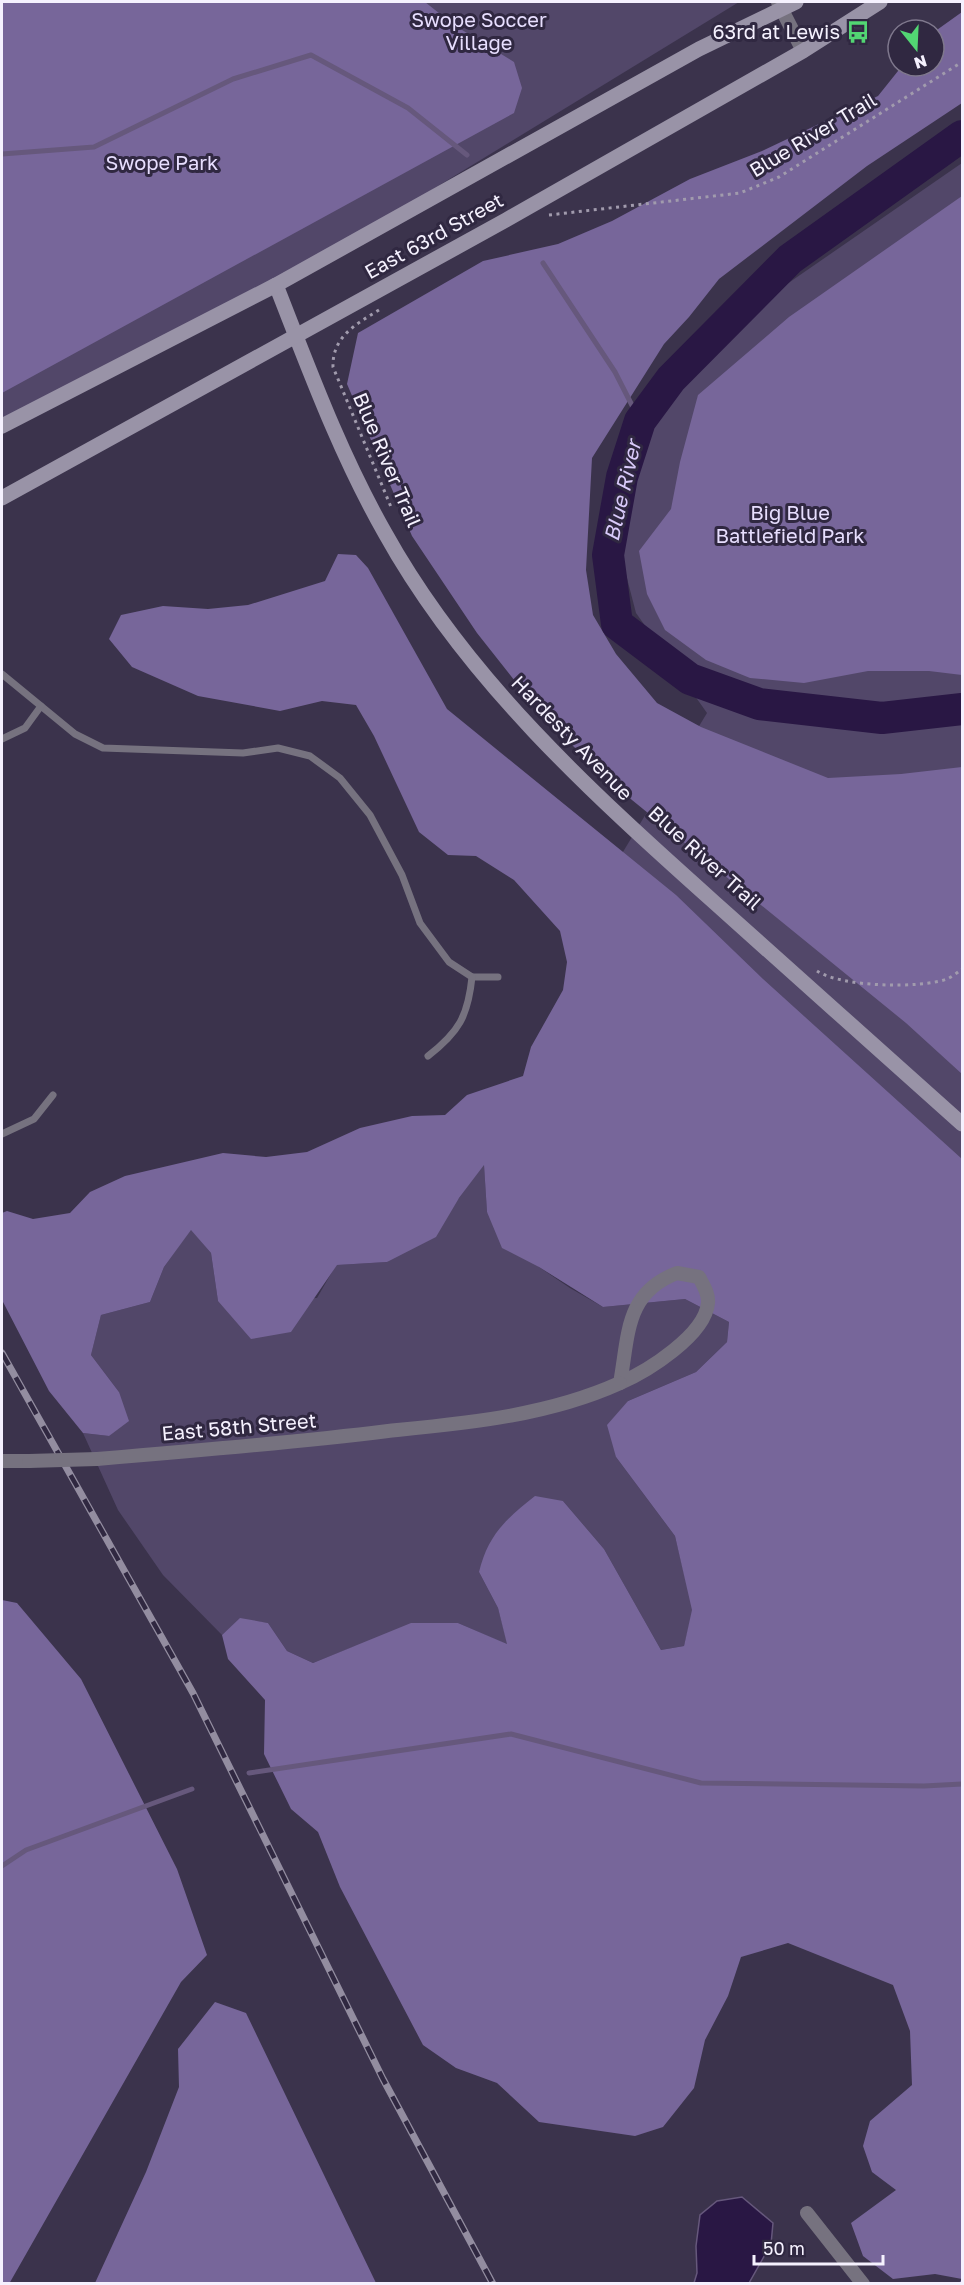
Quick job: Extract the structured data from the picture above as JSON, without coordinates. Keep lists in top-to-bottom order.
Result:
{
  "streets": {
    "main road": ["East 63rd Street", "Hardesty Avenue"],
    "street": ["East 58th Street"],
    "path": ["Blue River Trail"]
  },
  "crossings": [
    ["East 63rd Street", "Hardesty Avenue"]
  ],
  "water": ["Blue River"],
  "parks": ["Swope Soccer Village", "Swope Park", "Big Blue Battlefield Park"],
  "places": {
    "bus stop": ["63rd at Lewis"]
  },
  "scale_bar": "50 m",
  "north": "bottom"
}
